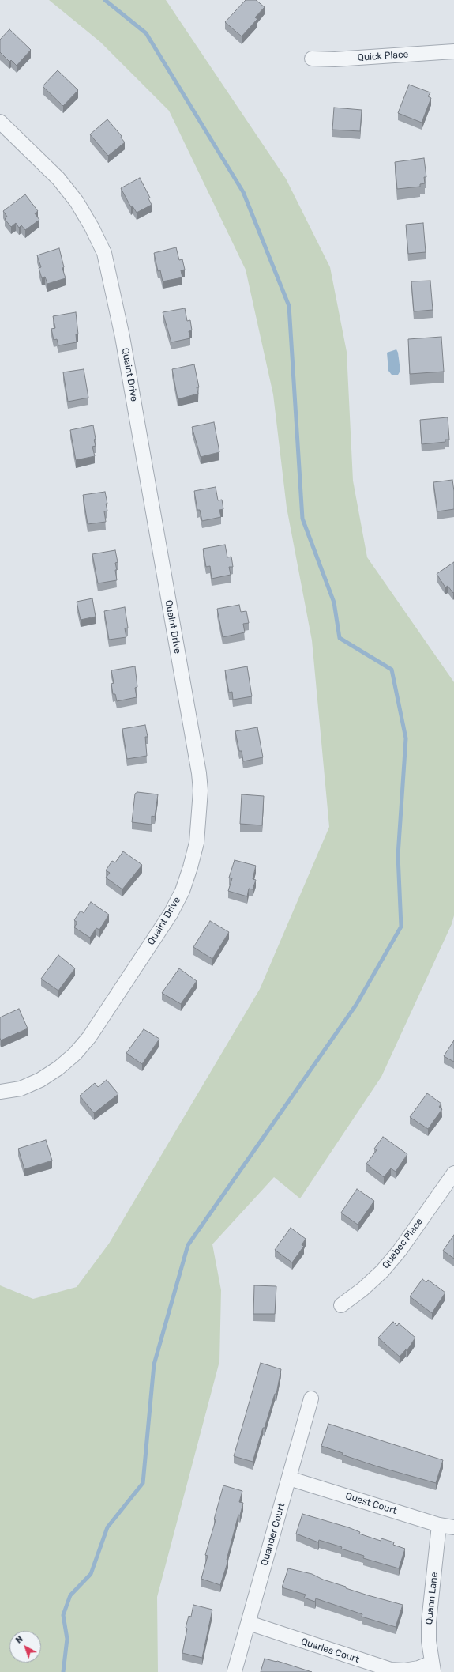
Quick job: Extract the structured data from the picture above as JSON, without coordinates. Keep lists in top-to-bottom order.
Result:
{
  "streets": {
    "street": [
      "Quick Place",
      "Quaint Drive",
      "Quebec Place",
      "Quest Court",
      "Quander Court",
      "Quann Lane",
      "Quarles Court"
    ]
  },
  "crossings": [
    ["Quest Court", "Quander Court"],
    ["Quest Court", "Quann Lane"],
    ["Quander Court", "Quarles Court"],
    ["Quann Lane", "Quarles Court"]
  ],
  "north": "top left"
}
